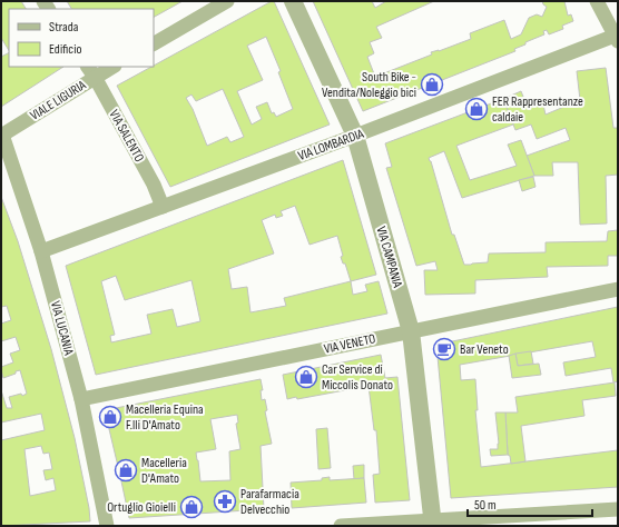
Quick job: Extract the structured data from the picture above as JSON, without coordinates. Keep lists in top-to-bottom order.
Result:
{
  "streets": {
    "street": [
      "VIALE LIGURIA",
      "VIA SALENTO",
      "VIA LOMBARDIA",
      "VIA CAMPANIA",
      "VIA LUCANIA",
      "VIA VENETO"
    ]
  },
  "crossings": [
    ["VIALE LIGURIA", "VIA SALENTO"],
    ["VIALE LIGURIA", "VIA LUCANIA"],
    ["VIA SALENTO", "VIA LOMBARDIA"],
    ["VIA LOMBARDIA", "VIA CAMPANIA"],
    ["VIA LOMBARDIA", "VIA LUCANIA"],
    ["VIA CAMPANIA", "VIA VENETO"],
    ["VIA LUCANIA", "VIA VENETO"]
  ],
  "places": {
    "shop": [
      "South Bike - Vendita/Noleggio bici",
      "FER Rappresentanze caldaie",
      "Car Service di Miccolis Donato",
      "Macelleria Equina F.lli D'Amato",
      "Macelleria D'Amato",
      "Ortuglio Gioielli"
    ],
    "cafe": ["Bar Veneto"],
    "pharmacy": ["Parafarmacia Delvecchio"]
  },
  "legend": ["Strada", "Edificio"],
  "scale_bar": "50 m"
}
